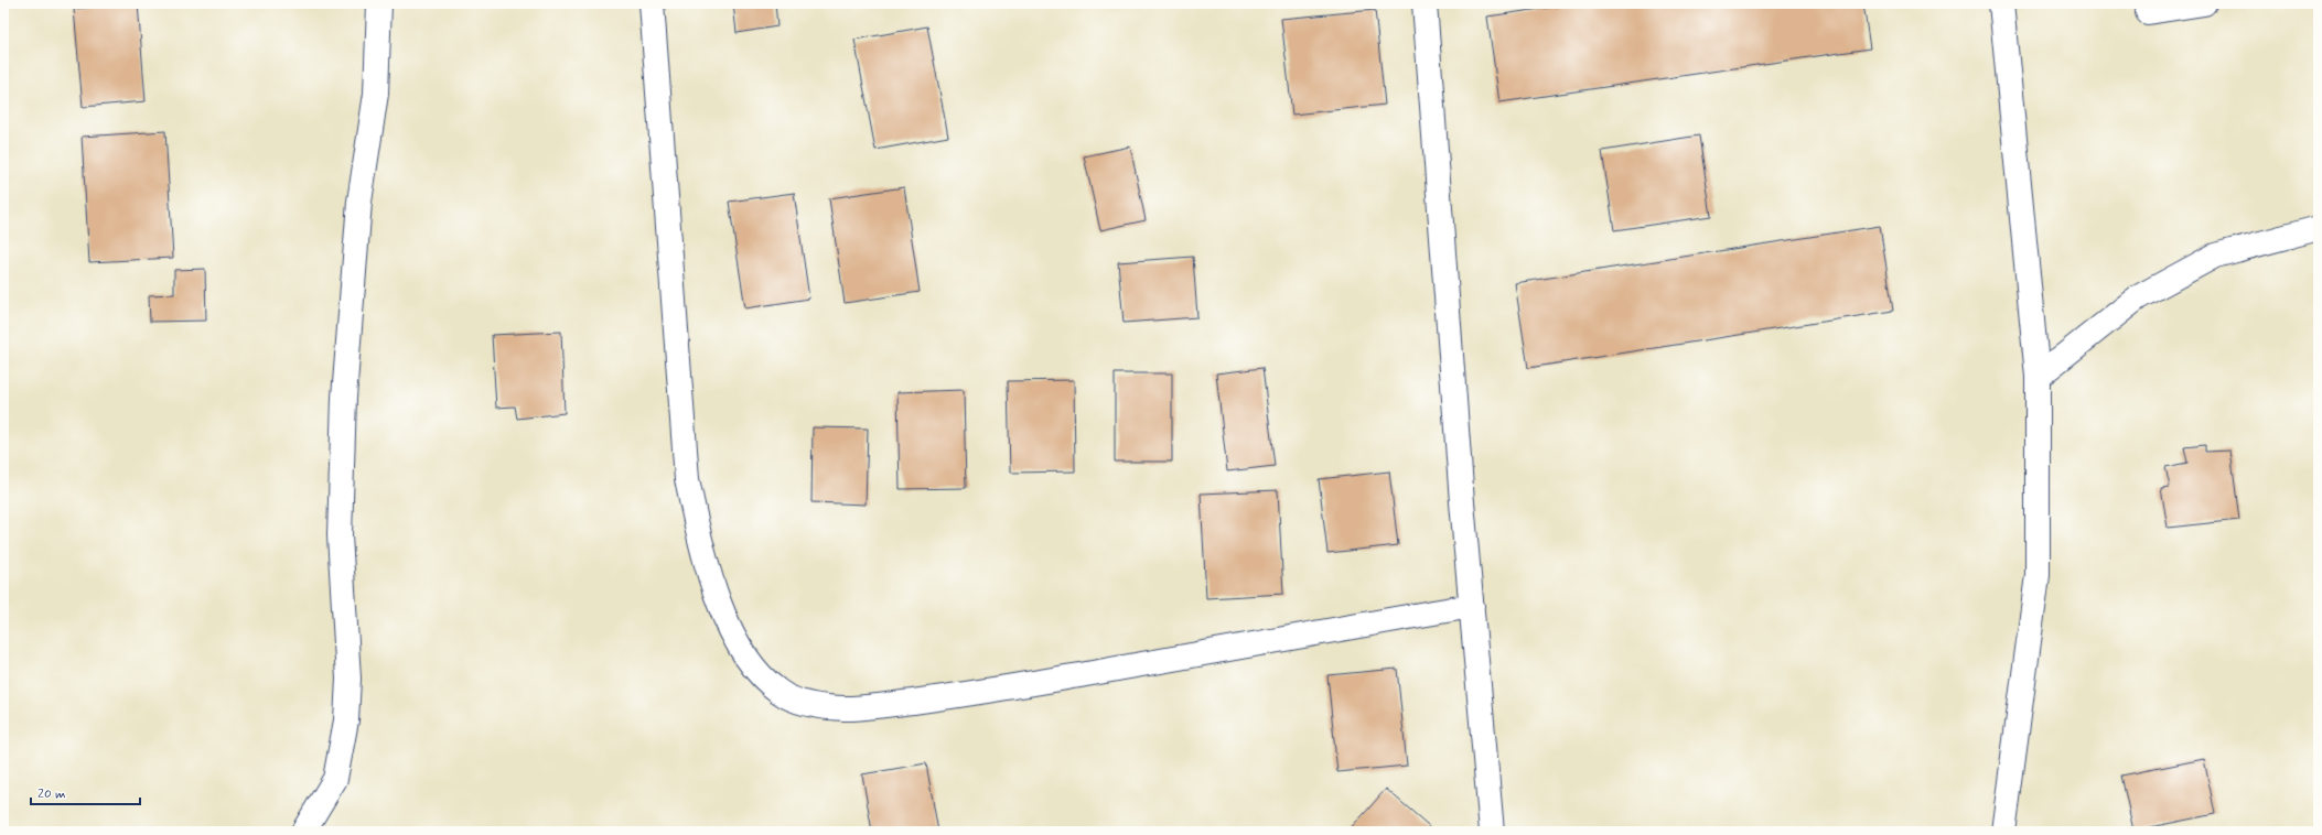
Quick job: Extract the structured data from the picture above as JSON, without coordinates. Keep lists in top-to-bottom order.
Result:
{
  "scale_bar": "20 m"
}
